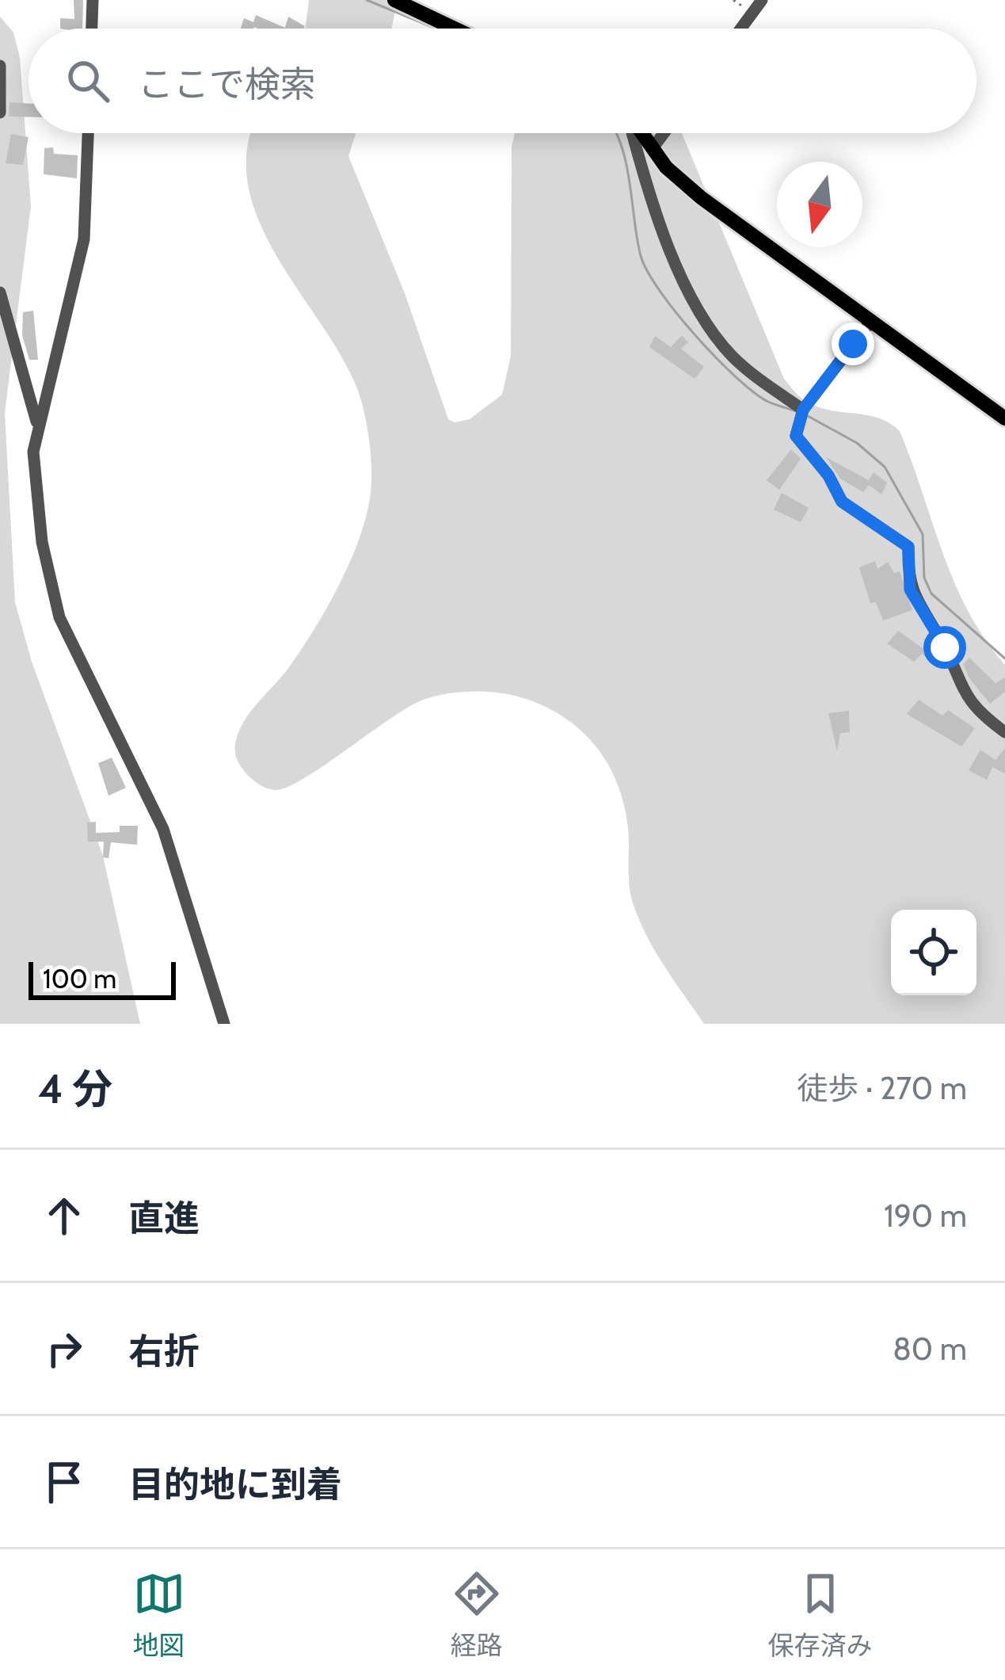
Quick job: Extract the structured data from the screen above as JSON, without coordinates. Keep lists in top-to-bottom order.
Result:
{
  "scale_bar": "100 m",
  "north": "bottom",
  "page": {
    "search": "ここで検索",
    "scale": "100 m",
    "heading": ["4 分", "徒歩 · 270 m"],
    "list": [
      ["直進", "190 m"],
      ["右折", "80 m"],
      "目的地に到着"
    ],
    "nav": ["地図", "経路", "保存済み"]
  }
}
